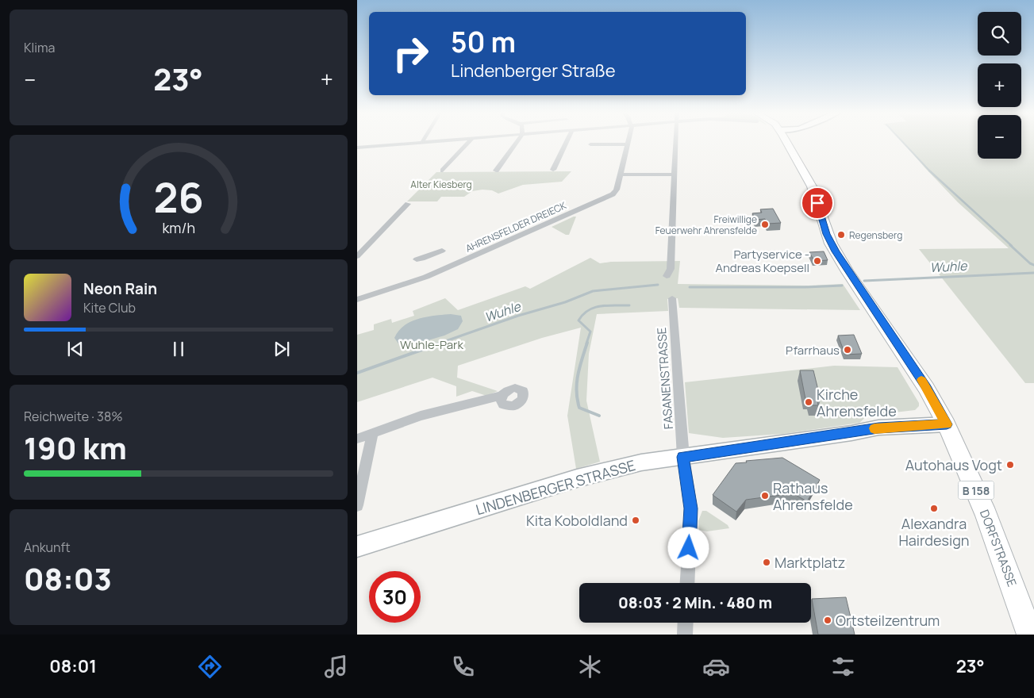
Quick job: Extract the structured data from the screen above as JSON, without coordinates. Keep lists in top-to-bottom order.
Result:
{
  "streets": {
    "main road": ["B 158", "DORFSTRASSE"],
    "street": ["AHRENSFELDER DREIECK", "FASANENSTRASSE", "LINDENBERGER STRASSE"]
  },
  "crossings": [
    ["FASANENSTRASSE", "LINDENBERGER STRASSE"],
    ["LINDENBERGER STRASSE", "DORFSTRASSE"]
  ],
  "water": ["Wuhle"],
  "parks": ["Alter Kiesberg", "Wuhle-Park"],
  "places": [
    "Freiwillige Feuerwehr Ahrensfelde",
    "Regensberg",
    "Partyservice - Andreas Koepsell",
    "Pfarrhaus",
    "Kirche Ahrensfelde",
    "Autohaus Vogt",
    "Rathaus Ahrensfelde",
    "Alexandra Hairdesign",
    "Kita Koboldland",
    "Marktplatz",
    "Ortsteilzentrum"
  ],
  "page": {
    "tile": [
      "Klima",
      ["Reichweite · 38%", "190 km"],
      ["Ankunft", "08:03"]
    ],
    "map_buttons": ["+", "−"],
    "turn": ["50 m", "Lindenberger Straße"],
    "heat": ["−", "23°", "+"],
    "song": ["Neon Rain", "Kite Club"],
    "limit": "30",
    "trip": "08:03 · 2 Min. · 480 m",
    "tabs": ["08:01", "23°"],
    "gauge": ["26", "km/h"]
  }
}
